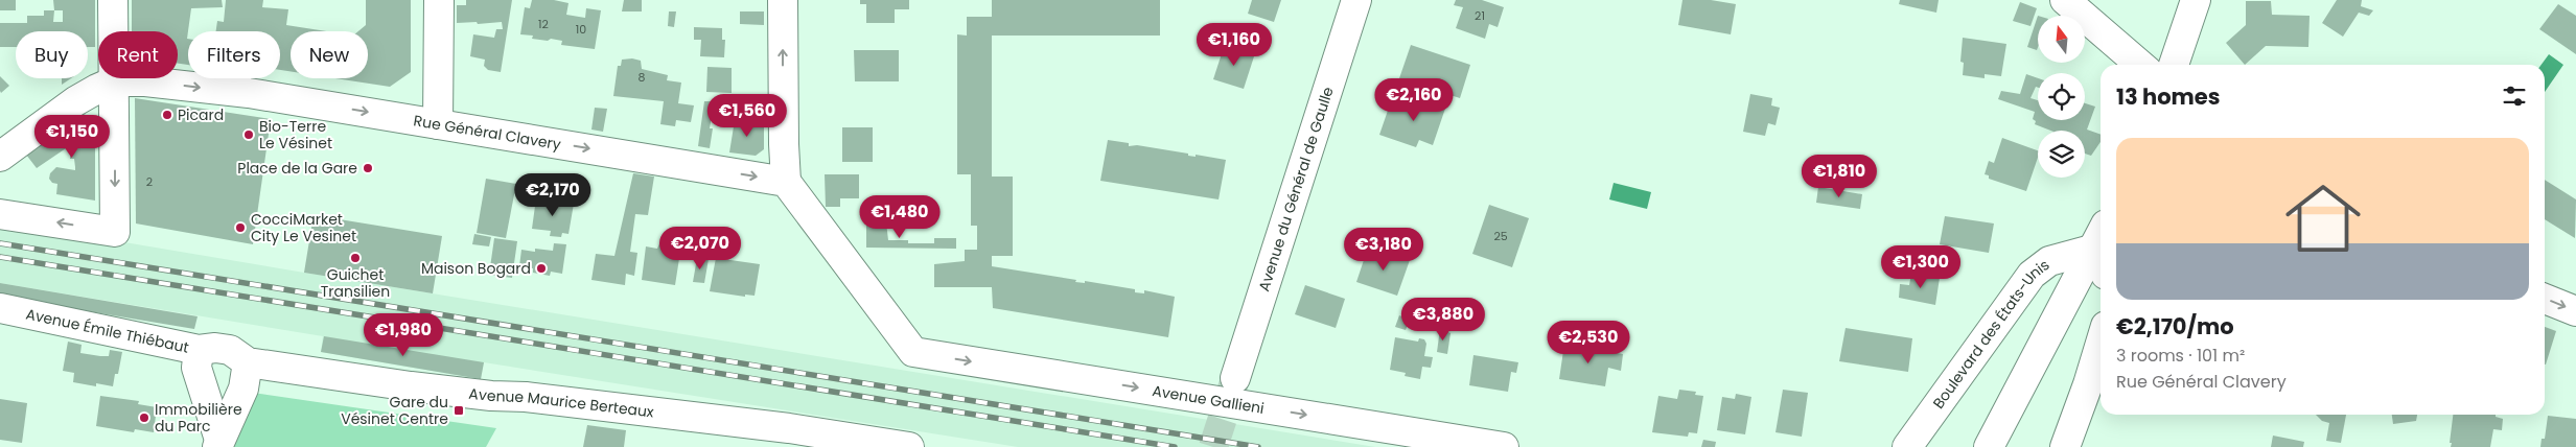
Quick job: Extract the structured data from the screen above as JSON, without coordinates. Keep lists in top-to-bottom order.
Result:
{
  "streets": {
    "street": [
      "Rue Général Clavery",
      "Avenue du Général de Gaulle",
      "Avenue Émile Thiébaut",
      "Boulevard des États-Unis",
      "Avenue Gallieni",
      "Avenue Maurice Berteaux"
    ]
  },
  "crossings": [
    ["Rue Général Clavery", "Avenue Gallieni"],
    ["Avenue Émile Thiébaut", "Avenue Maurice Berteaux"]
  ],
  "one_way": ["Rue Général Clavery", "Avenue Gallieni"],
  "places": {
    "other": [
      "Picard",
      "Bio-Terre Le Vésinet",
      "Place de la Gare",
      "CocciMarket City Le Vesinet",
      "Guichet Transilien",
      "Maison Bogard",
      "Immobilière du Parc"
    ],
    "transit": ["Gare du Vésinet Centre"]
  },
  "house_numbers": [
    "21",
    "12",
    "10",
    "8",
    "2",
    "25"
  ],
  "north": "top",
  "page": {
    "price": [
      "€1,160",
      "€2,160",
      "€1,560",
      "€1,150",
      "€1,810",
      "€2,170",
      "€1,480",
      "€2,070",
      "€3,180",
      "€1,300",
      "€3,880",
      "€1,980",
      "€2,530"
    ],
    "chip": [
      "Buy",
      "Rent",
      "Filters",
      "New"
    ],
    "heading": "13 homes",
    "list": [
      {
        "name": "€2,170/mo",
        "note": "3 rooms · 101 m² · Rue Général Clavery"
      }
    ]
  }
}
